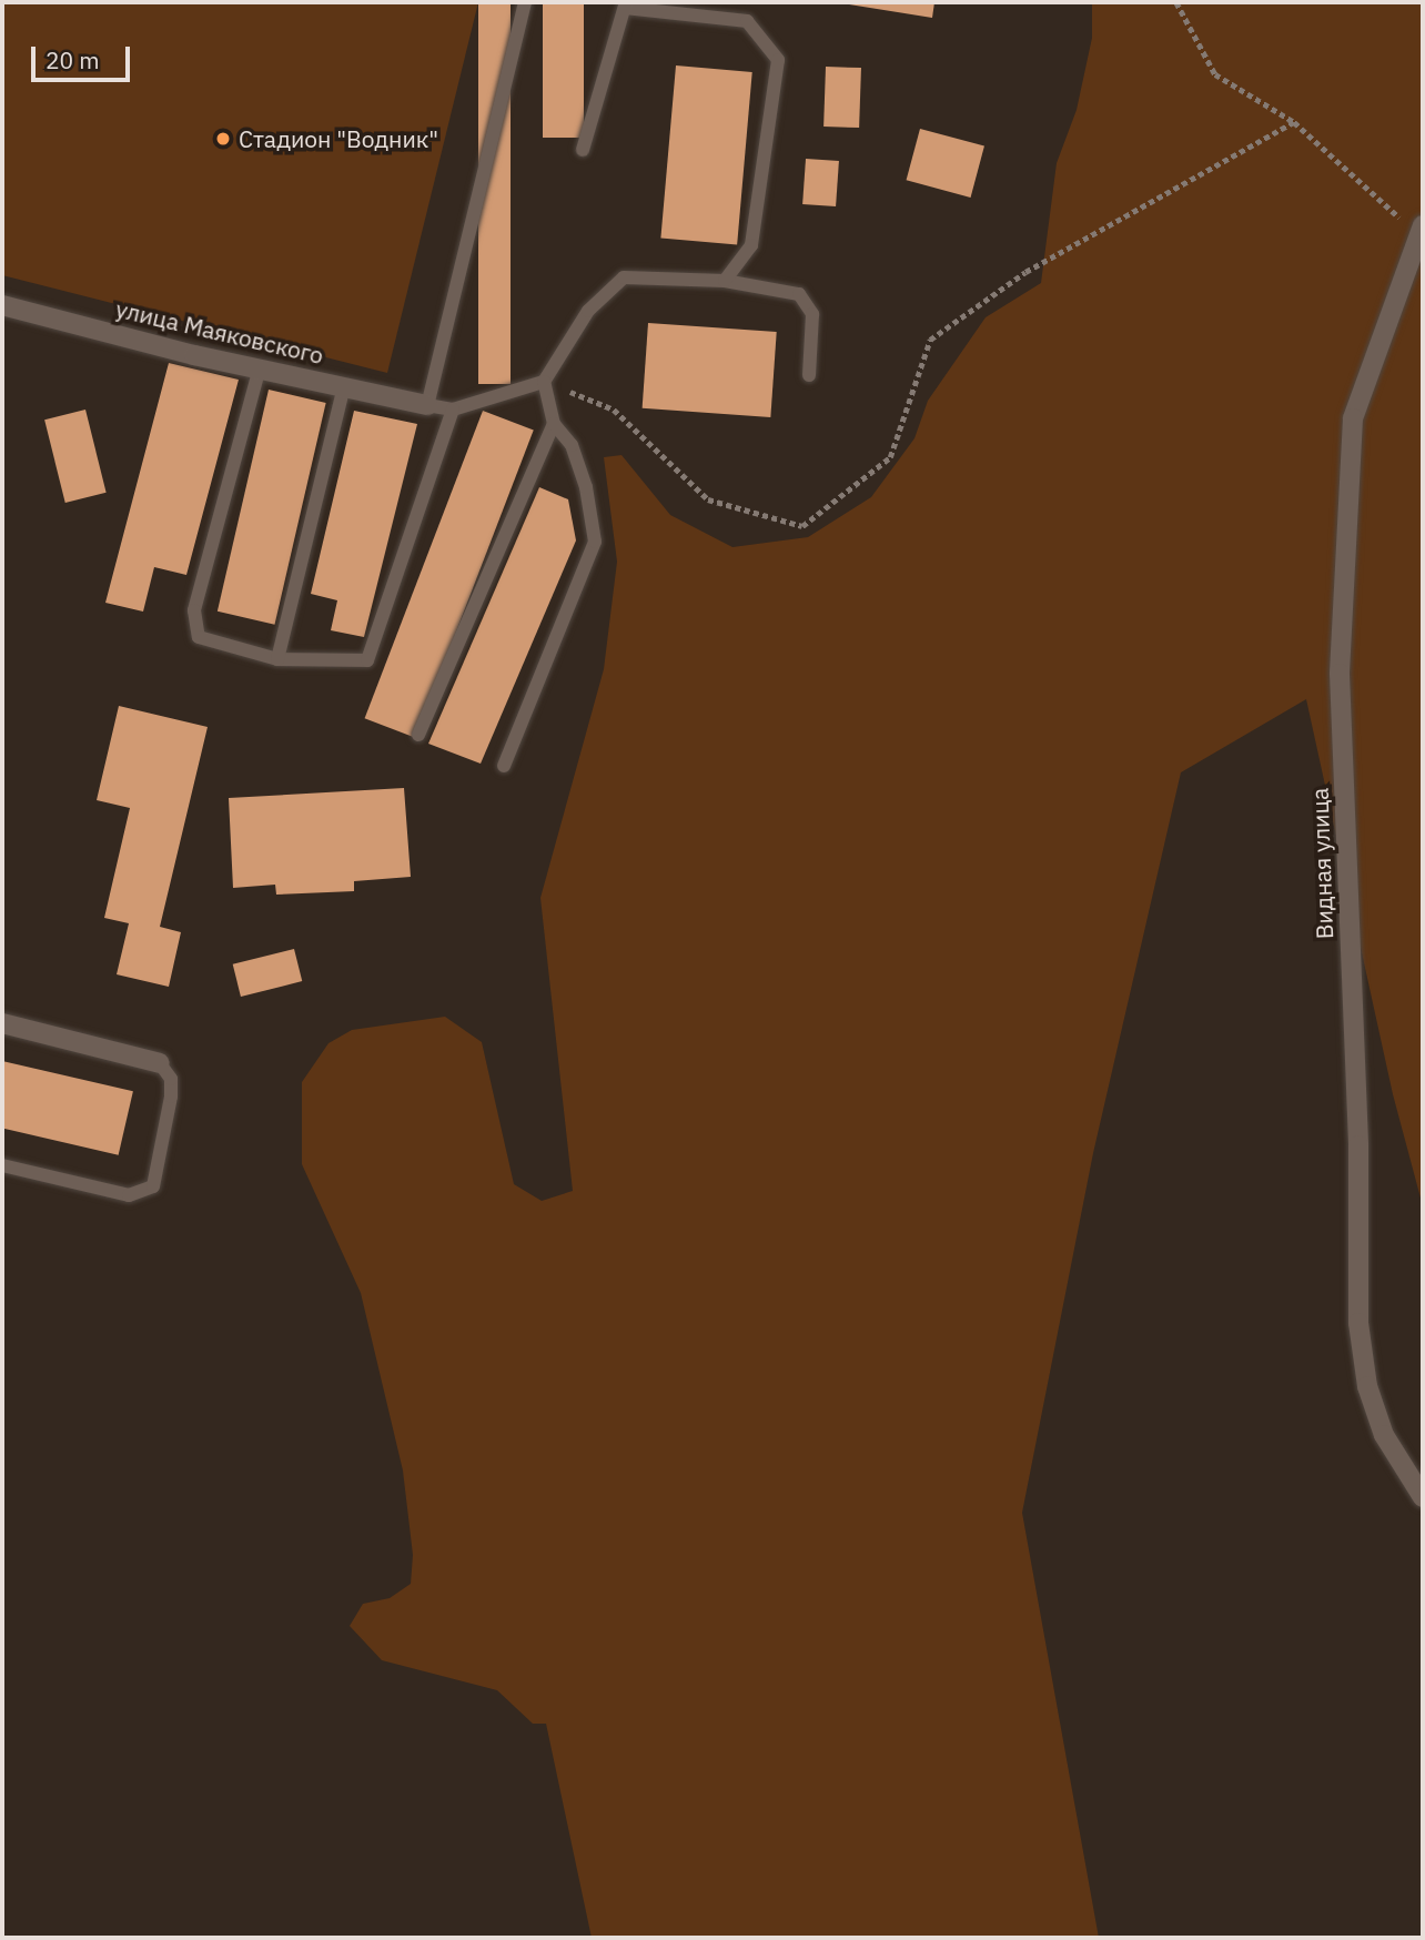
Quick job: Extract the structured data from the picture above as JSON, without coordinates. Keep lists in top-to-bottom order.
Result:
{
  "streets": {
    "street": ["улица Маяковского", "Видная улица"]
  },
  "places": ["Стадион \"Водник\""],
  "scale_bar": "20 m"
}
